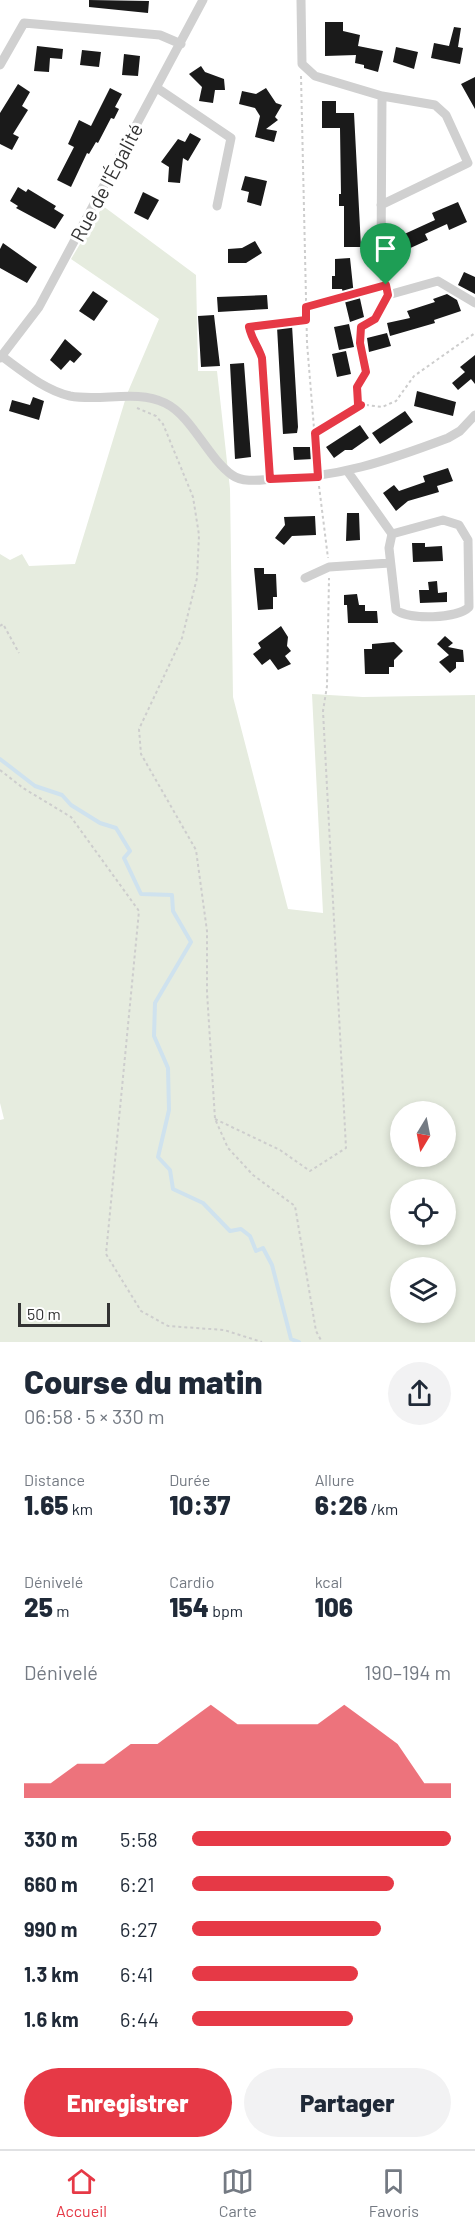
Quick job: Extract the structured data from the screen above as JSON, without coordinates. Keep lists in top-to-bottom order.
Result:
{
  "streets": {
    "street": ["Rue de l'Égalité"]
  },
  "scale_bar": "50 m",
  "north": "bottom",
  "page": {
    "scale": "50 m",
    "heading": ["Course du matin", "06:58 · 5 × 330 m"],
    "stats": [
      ["Distance", "1.65 km"],
      ["Durée", "10:37"],
      ["Allure", "6:26 /km"],
      ["Dénivelé", "25 m"],
      ["Cardio", "154 bpm"],
      ["kcal", "106"]
    ],
    "chart": ["Dénivelé", "190–194 m"],
    "list": [
      {
        "name": "330 m",
        "note": "5:58"
      },
      {
        "name": "660 m",
        "note": "6:21"
      },
      {
        "name": "990 m",
        "note": "6:27"
      },
      {
        "name": "1.3 km",
        "note": "6:41"
      },
      {
        "name": "1.6 km",
        "note": "6:44"
      }
    ],
    "buttons": ["Enregistrer", "Partager"],
    "tabs": ["Accueil", "Carte", "Favoris"]
  }
}
